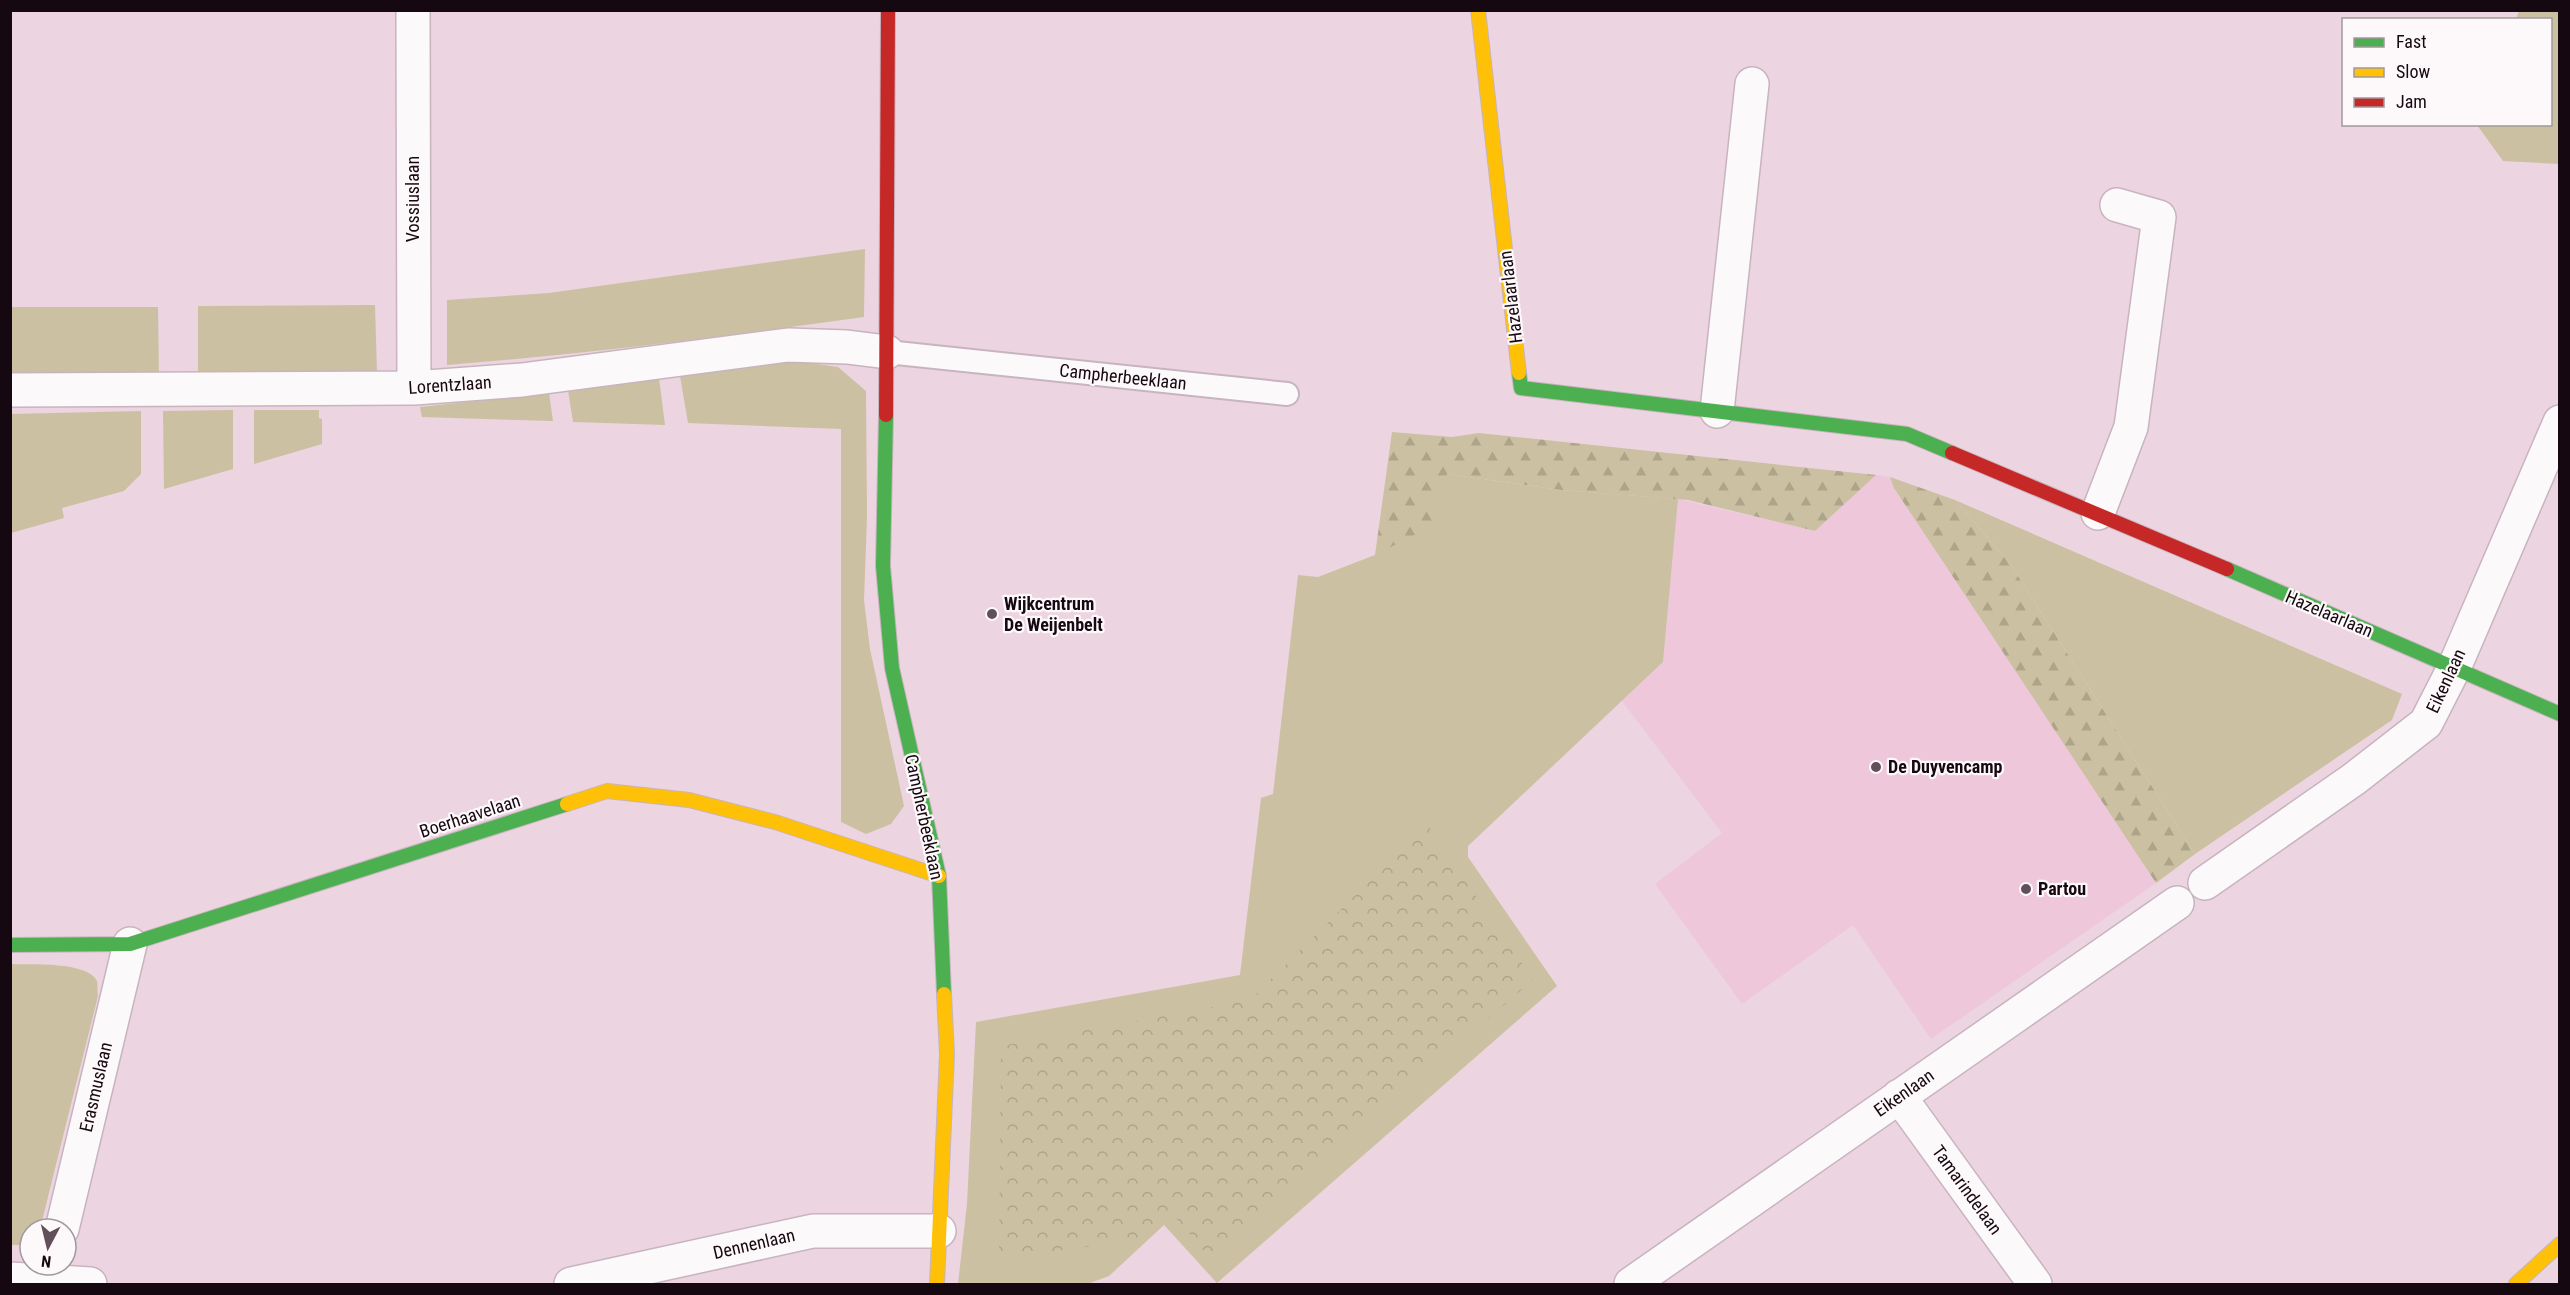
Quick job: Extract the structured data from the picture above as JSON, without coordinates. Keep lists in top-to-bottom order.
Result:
{
  "streets": {
    "street": [
      "Vossiuslaan",
      "Hazelaarlaan",
      "Campherbeeklaan",
      "Lorentzlaan",
      "Eikenlaan",
      "Boerhaavelaan",
      "Erasmuslaan",
      "Tamarindelaan",
      "Dennenlaan"
    ]
  },
  "crossings": [
    ["Vossiuslaan", "Lorentzlaan"],
    ["Hazelaarlaan", "Eikenlaan"],
    ["Campherbeeklaan", "Lorentzlaan"],
    ["Campherbeeklaan", "Boerhaavelaan"],
    ["Campherbeeklaan", "Dennenlaan"],
    ["Eikenlaan", "Tamarindelaan"],
    ["Boerhaavelaan", "Erasmuslaan"]
  ],
  "places": ["Wijkcentrum De Weijenbelt", "De Duyvencamp", "Partou"],
  "legend": ["Fast", "Slow", "Jam"],
  "north": "bottom"
}
